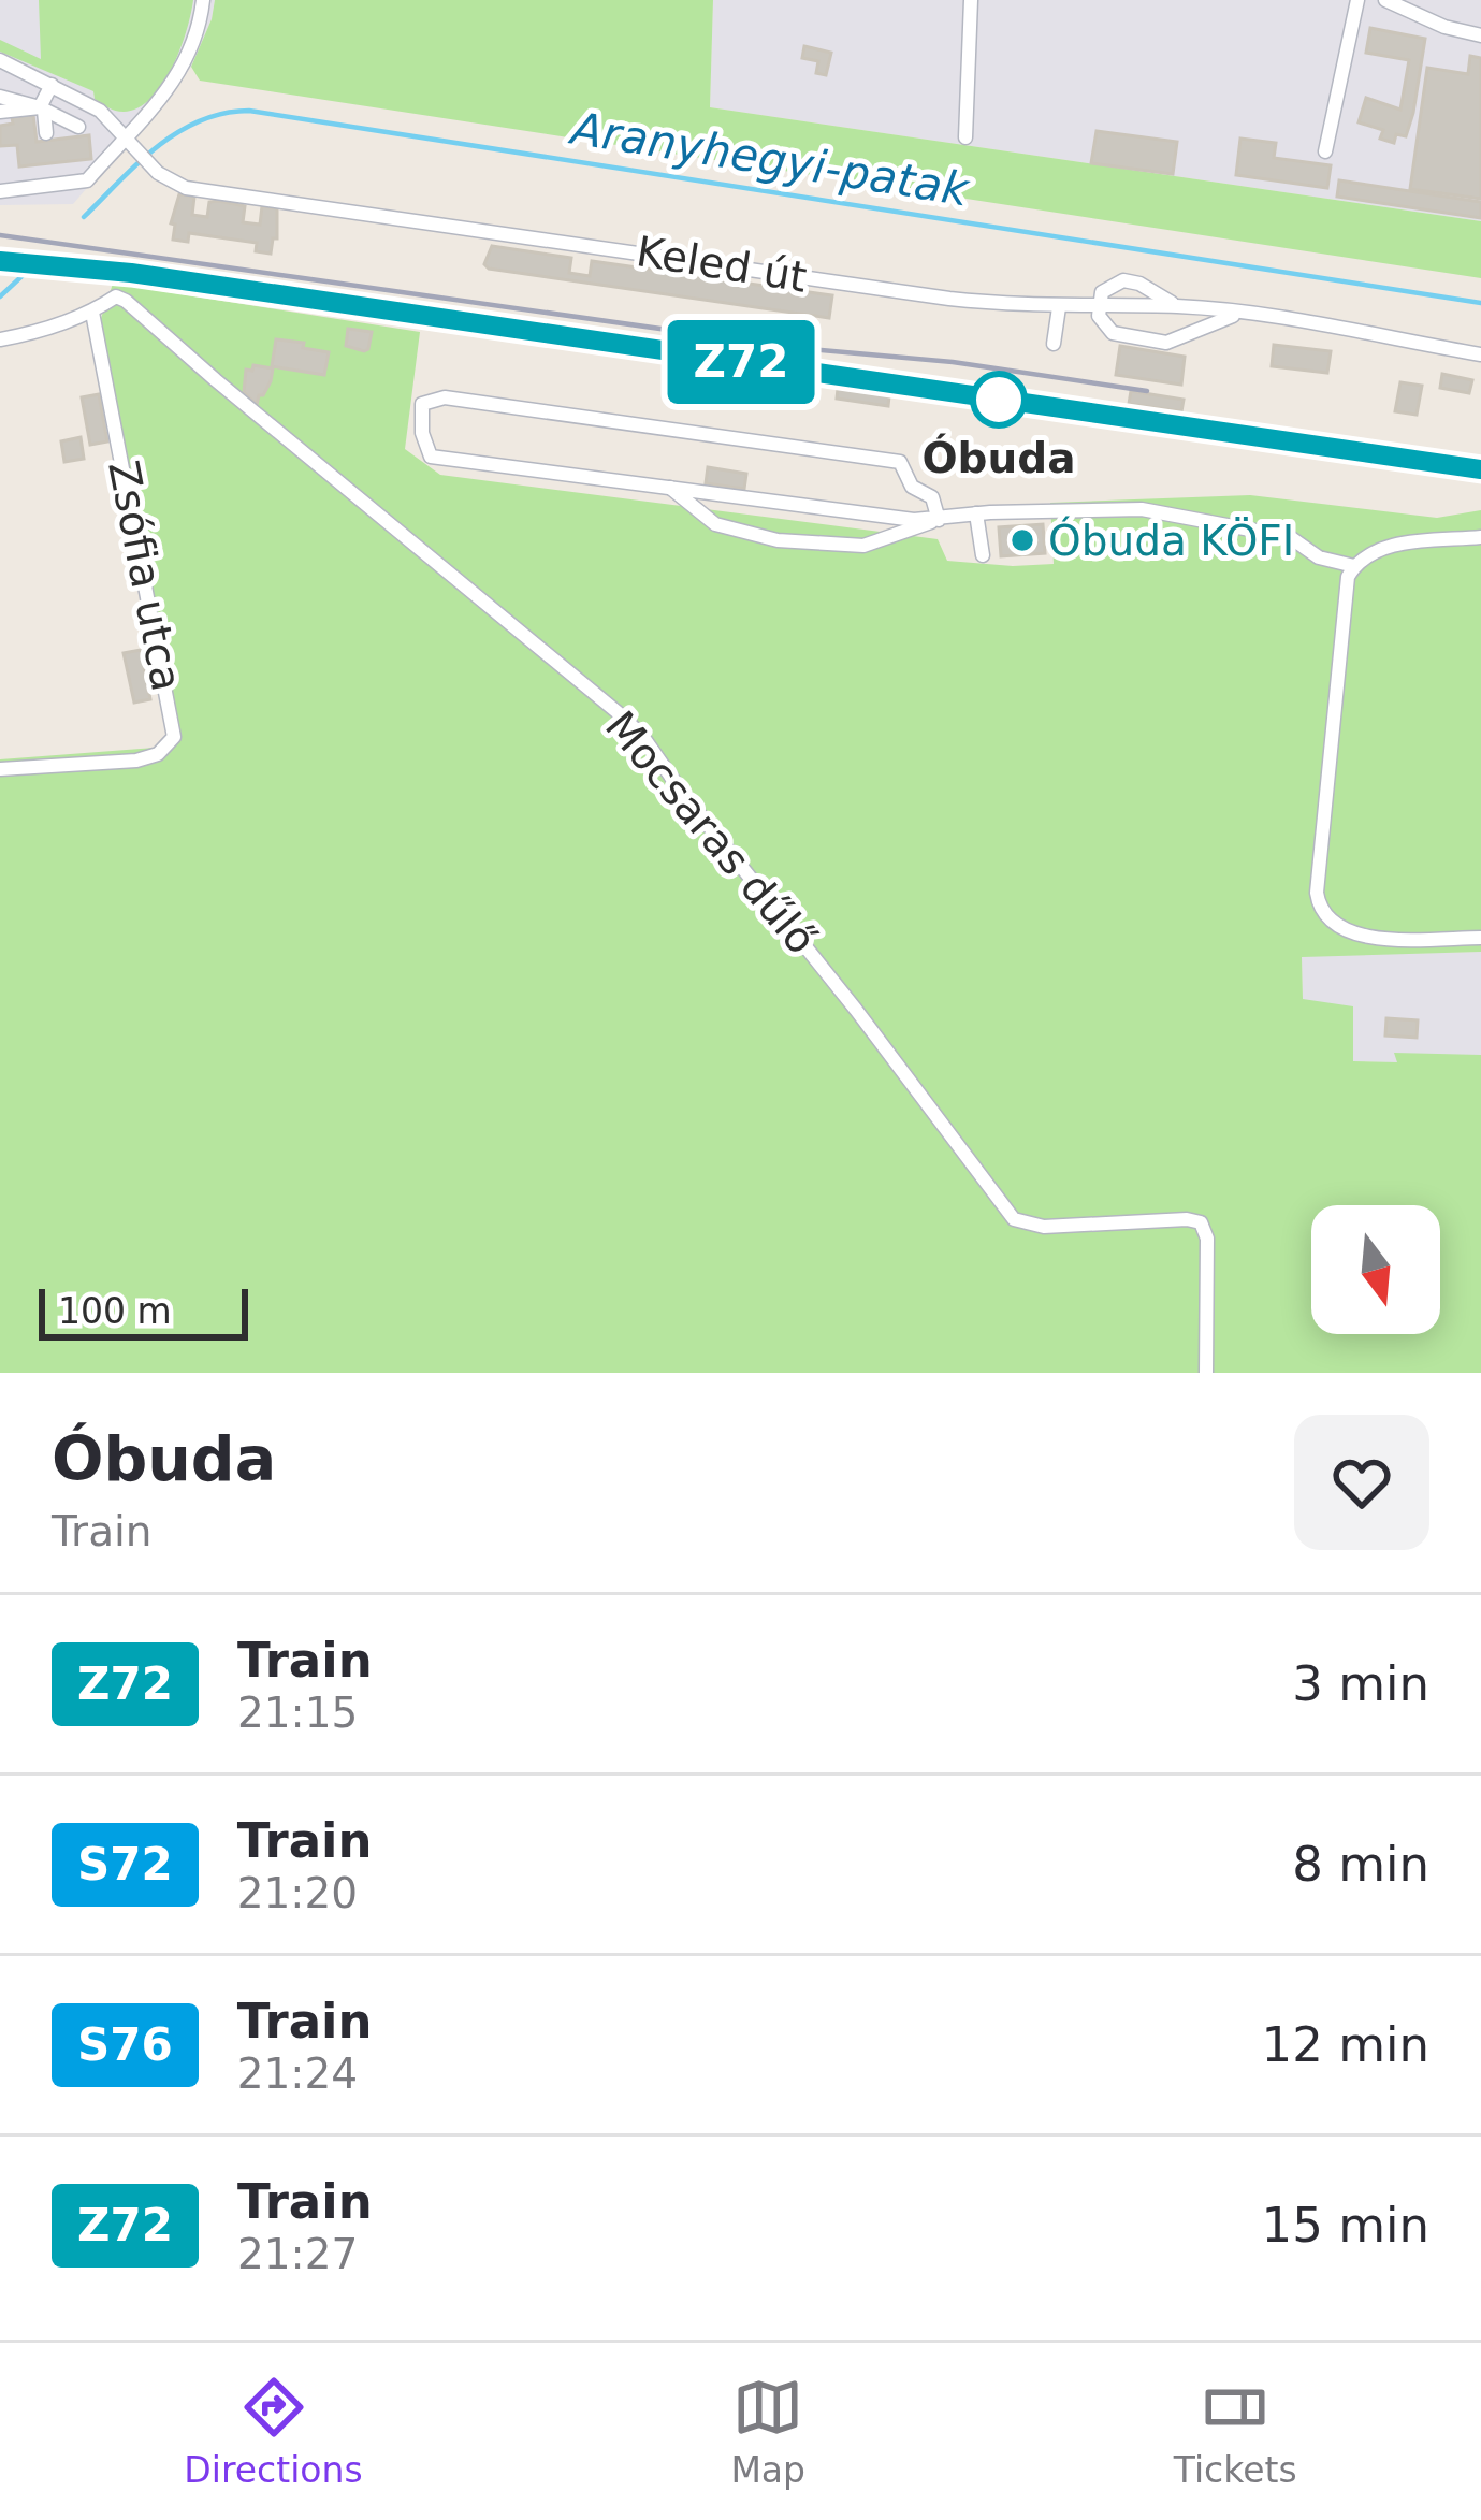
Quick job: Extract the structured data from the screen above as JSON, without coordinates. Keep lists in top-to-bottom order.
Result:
{
  "streets": {
    "street": ["Keled út", "Zsófia utca", "Mocsaras dűlő"]
  },
  "crossings": [
    ["Zsófia utca", "Mocsaras dűlő"]
  ],
  "water": ["Aranyhegyi-patak"],
  "places": ["Óbuda", "Óbuda KÖFI"],
  "scale_bar": "100 m",
  "north": "bottom",
  "page": {
    "on_map": "Z72",
    "scale": "100 m",
    "heading": ["Óbuda", "Train"],
    "list": [
      {
        "mark": "Z72",
        "name": "Train",
        "note": "21:15",
        "value": "3 min"
      },
      {
        "mark": "S72",
        "name": "Train",
        "note": "21:20",
        "value": "8 min"
      },
      {
        "mark": "S76",
        "name": "Train",
        "note": "21:24",
        "value": "12 min"
      },
      {
        "mark": "Z72",
        "name": "Train",
        "note": "21:27",
        "value": "15 min"
      }
    ],
    "tabs": ["Directions", "Map", "Tickets"]
  }
}
